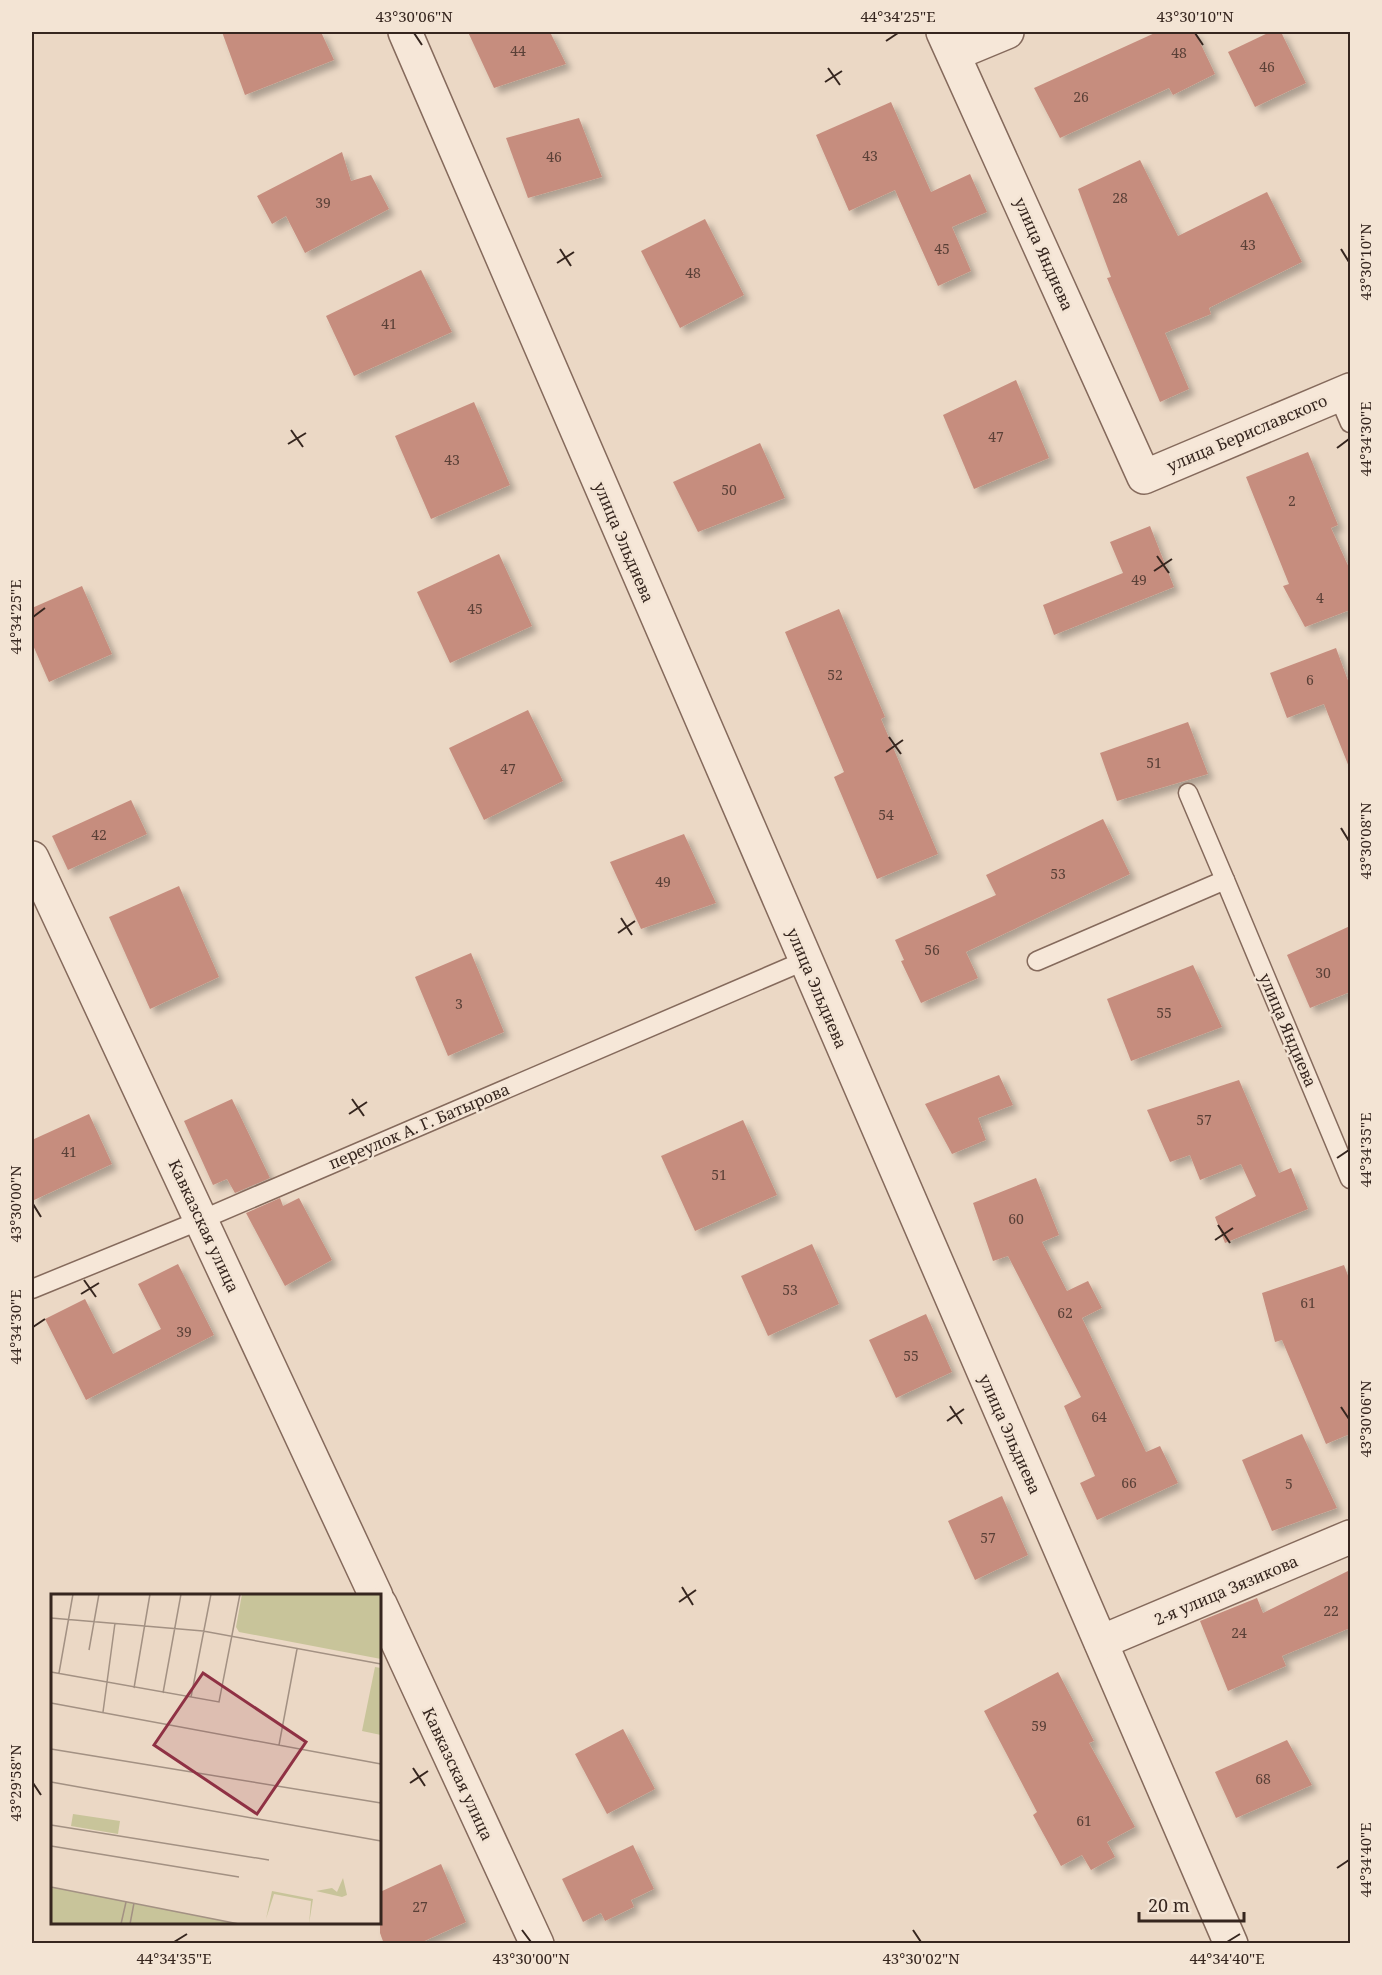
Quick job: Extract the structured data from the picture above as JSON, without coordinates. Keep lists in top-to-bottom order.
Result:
{
  "streets": {
    "street": [
      "улица Яндиева",
      "улица Бериславского",
      "улица Эльдиева",
      "Кавказская улица",
      "2-я улица Зязикова"
    ],
    "lane": ["переулок А. Г. Батырова"]
  },
  "crossings": [
    ["улица Яндиева", "улица Бериславского"],
    ["улица Эльдиева", "переулок А. Г. Батырова"],
    ["улица Эльдиева", "2-я улица Зязикова"],
    ["переулок А. Г. Батырова", "Кавказская улица"]
  ],
  "house_numbers": [
    "44",
    "48",
    "46",
    "26",
    "43",
    "46",
    "28",
    "39",
    "43",
    "45",
    "48",
    "41",
    "47",
    "43",
    "50",
    "2",
    "49",
    "4",
    "45",
    "52",
    "6",
    "51",
    "47",
    "54",
    "42",
    "53",
    "49",
    "56",
    "30",
    "3",
    "55",
    "57",
    "41",
    "51",
    "60",
    "53",
    "61",
    "62",
    "39",
    "55",
    "64",
    "66",
    "5",
    "57",
    "22",
    "24",
    "59",
    "68",
    "61",
    "27"
  ],
  "scale_bar": "20 m",
  "coordinates": [
    "43°30'06\"N",
    "44°34'25\"E",
    "43°30'10\"N",
    "44°34'30\"E",
    "43°30'08\"N",
    "44°34'35\"E",
    "43°30'00\"N",
    "43°29'58\"N",
    "44°34'40\"E",
    "43°30'02\"N"
  ]
}
